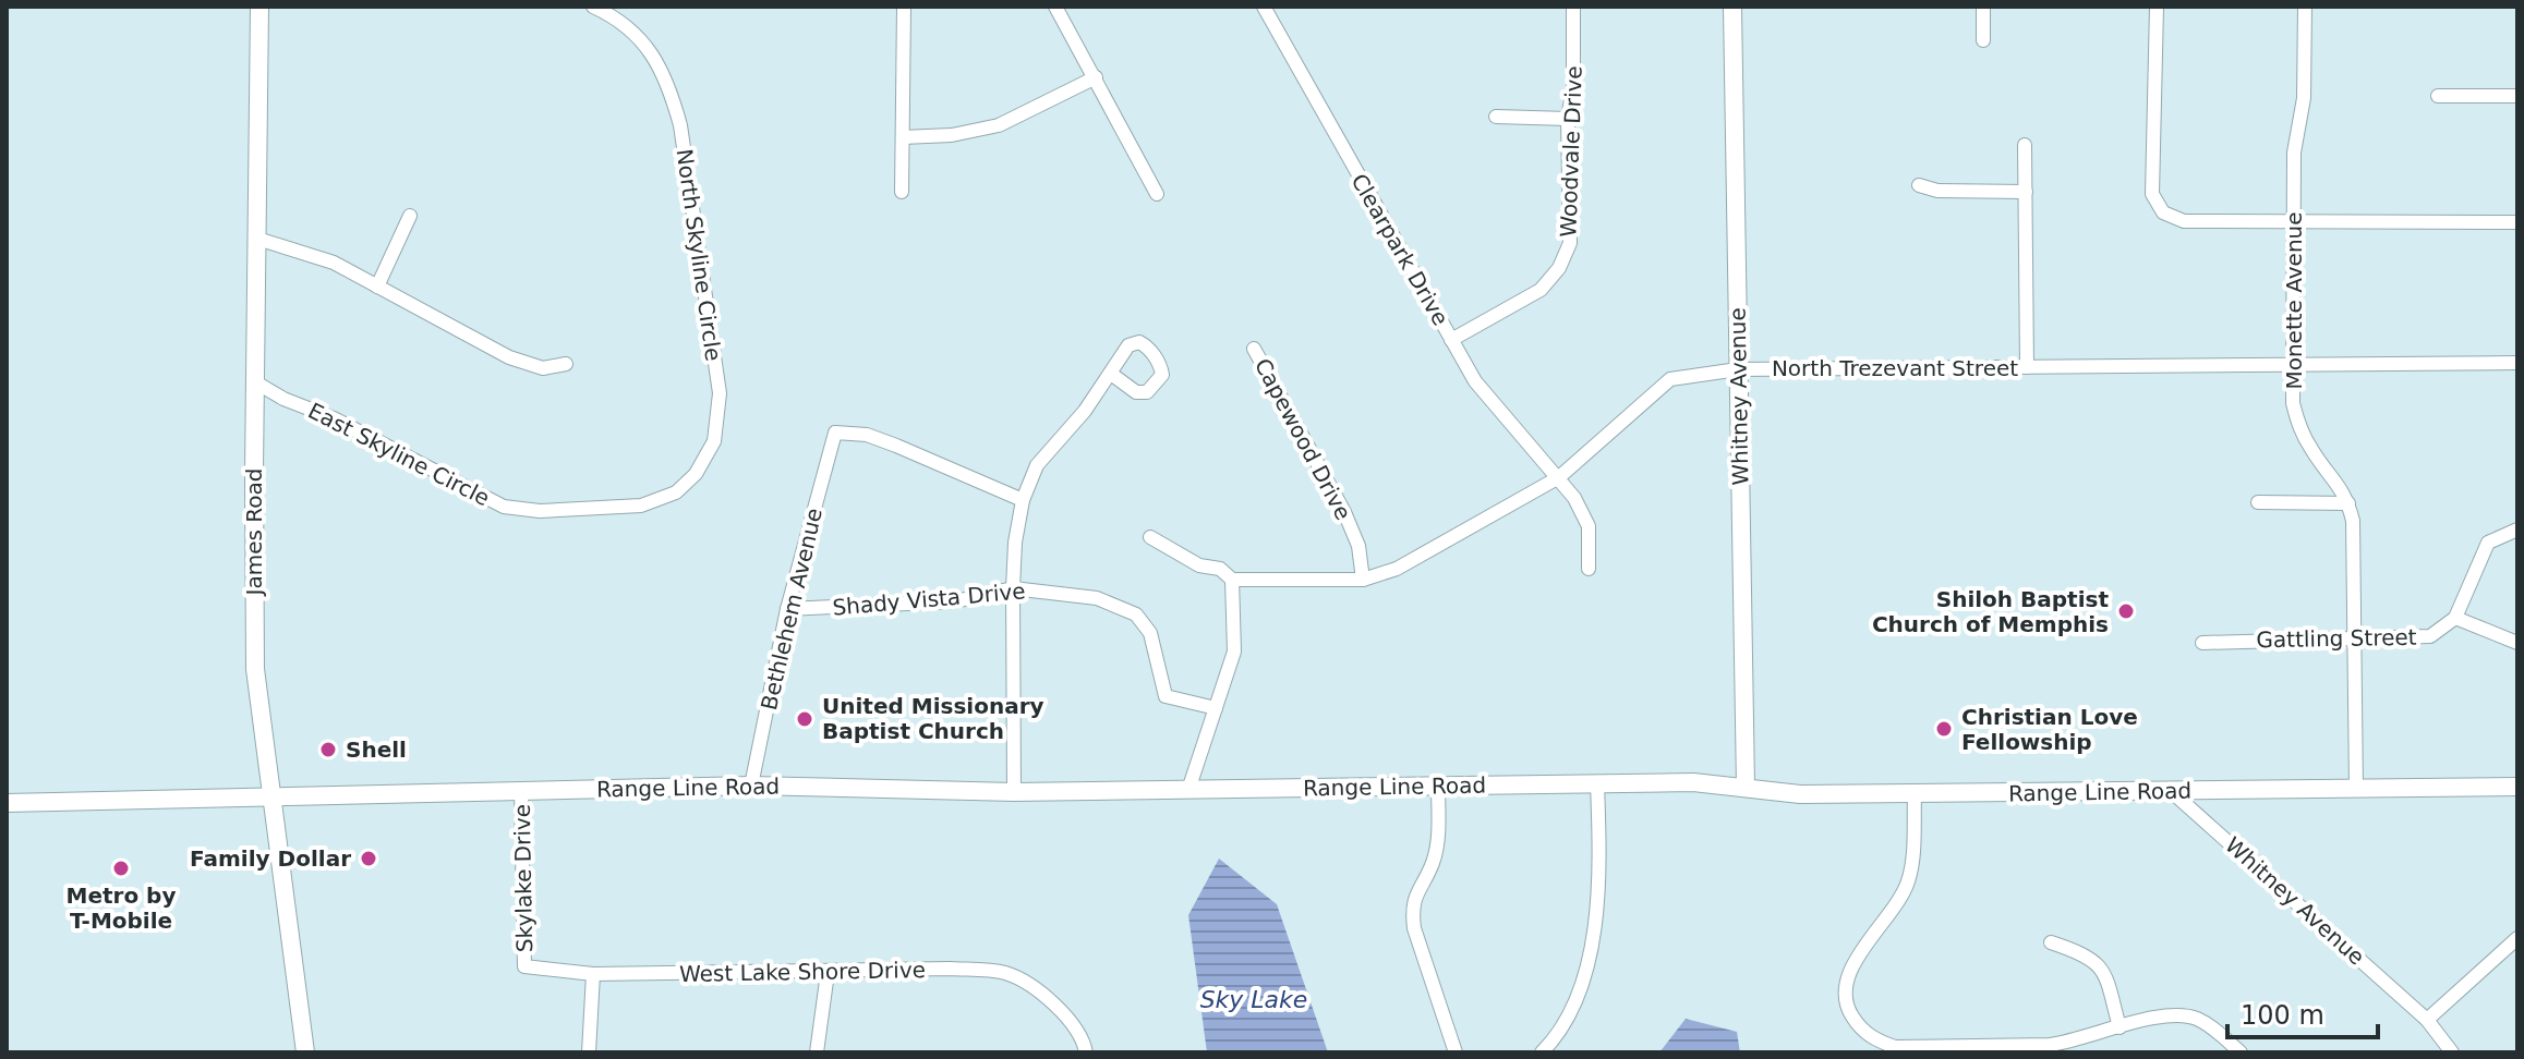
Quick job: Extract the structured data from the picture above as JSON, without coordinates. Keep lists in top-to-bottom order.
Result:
{
  "streets": {
    "main road": ["Whitney Avenue", "James Road", "Range Line Road"],
    "street": [
      "Woodvale Drive",
      "Clearpark Drive",
      "North Skyline Circle",
      "Monette Avenue",
      "North Trezevant Street",
      "Capewood Drive",
      "East Skyline Circle",
      "Shady Vista Drive",
      "Bethlehem Avenue",
      "Gattling Street",
      "Skylake Drive",
      "West Lake Shore Drive"
    ]
  },
  "crossings": [
    ["Woodvale Drive", "Clearpark Drive"],
    ["Clearpark Drive", "North Trezevant Street"],
    ["North Skyline Circle", "East Skyline Circle"],
    ["Monette Avenue", "North Trezevant Street"],
    ["Monette Avenue", "Gattling Street"],
    ["Monette Avenue", "Range Line Road"],
    ["North Trezevant Street", "Whitney Avenue"],
    ["North Trezevant Street", "Capewood Drive"],
    ["Whitney Avenue", "Range Line Road"],
    ["East Skyline Circle", "James Road"],
    ["James Road", "Range Line Road"],
    ["Shady Vista Drive", "Bethlehem Avenue"],
    ["Bethlehem Avenue", "Range Line Road"],
    ["Range Line Road", "Skylake Drive"],
    ["Skylake Drive", "West Lake Shore Drive"]
  ],
  "water": ["Sky Lake"],
  "places": [
    "Shiloh Baptist Church of Memphis",
    "United Missionary Baptist Church",
    "Christian Love Fellowship",
    "Shell",
    "Family Dollar",
    "Metro by T-Mobile"
  ],
  "scale_bar": "100 m"
}
